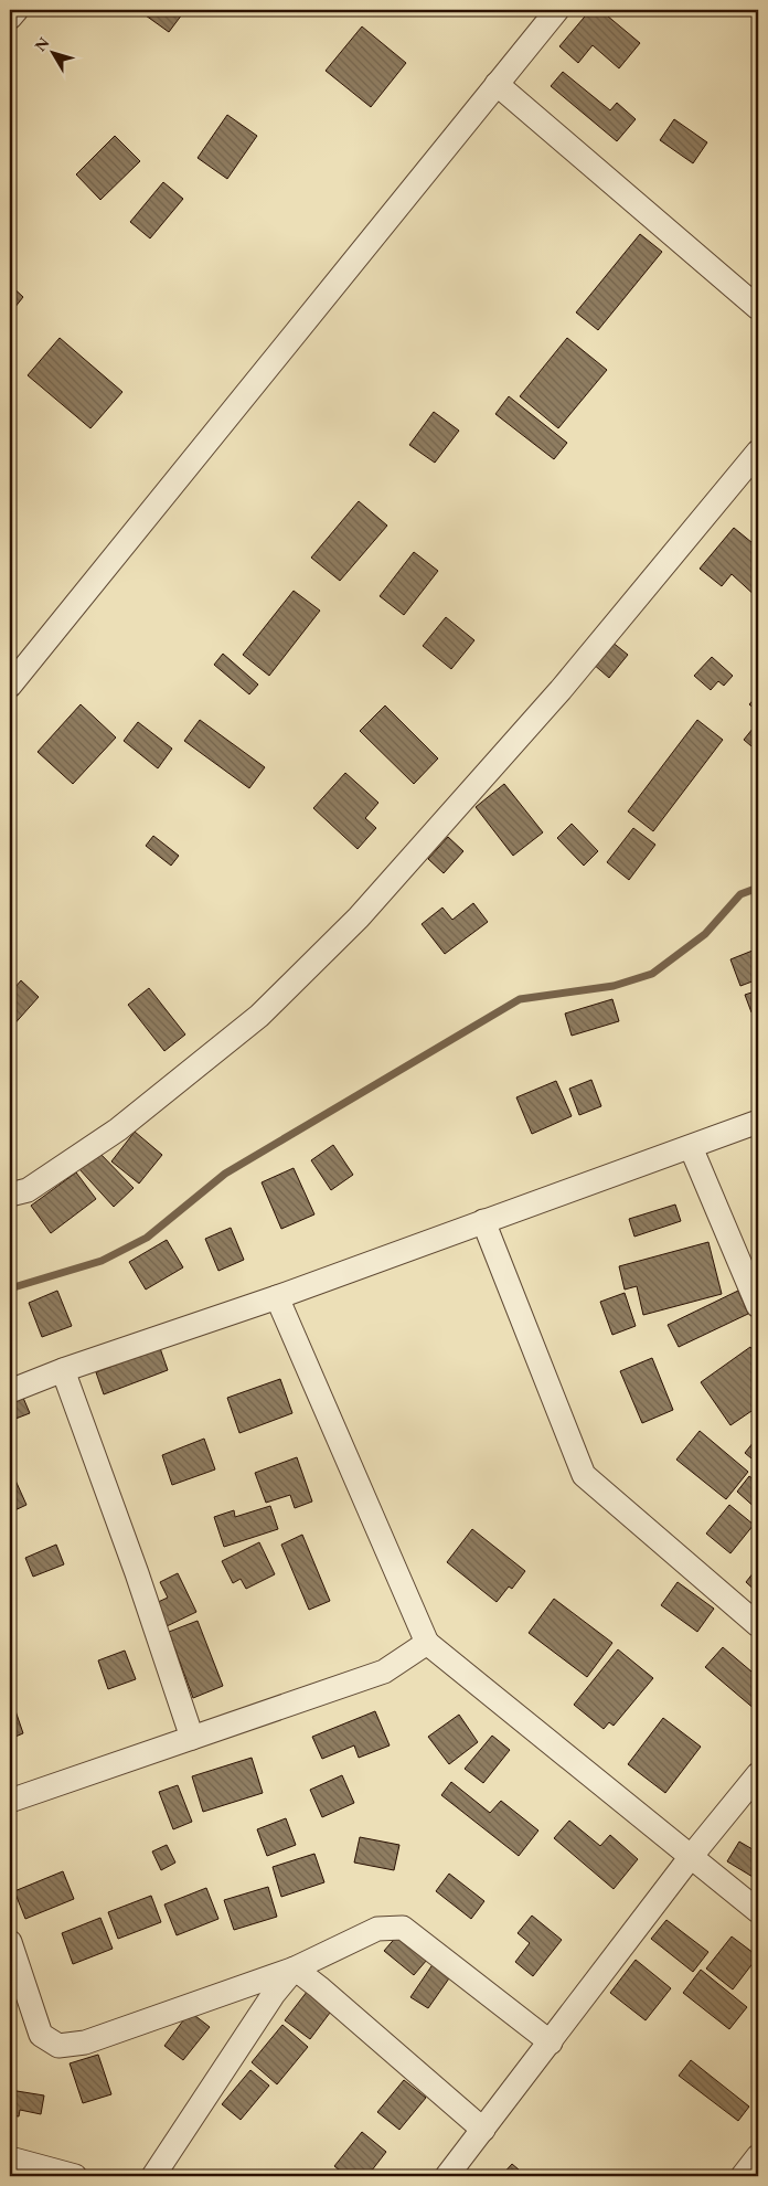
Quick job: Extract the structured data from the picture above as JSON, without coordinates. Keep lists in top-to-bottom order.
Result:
{
  "north": "top left"
}
